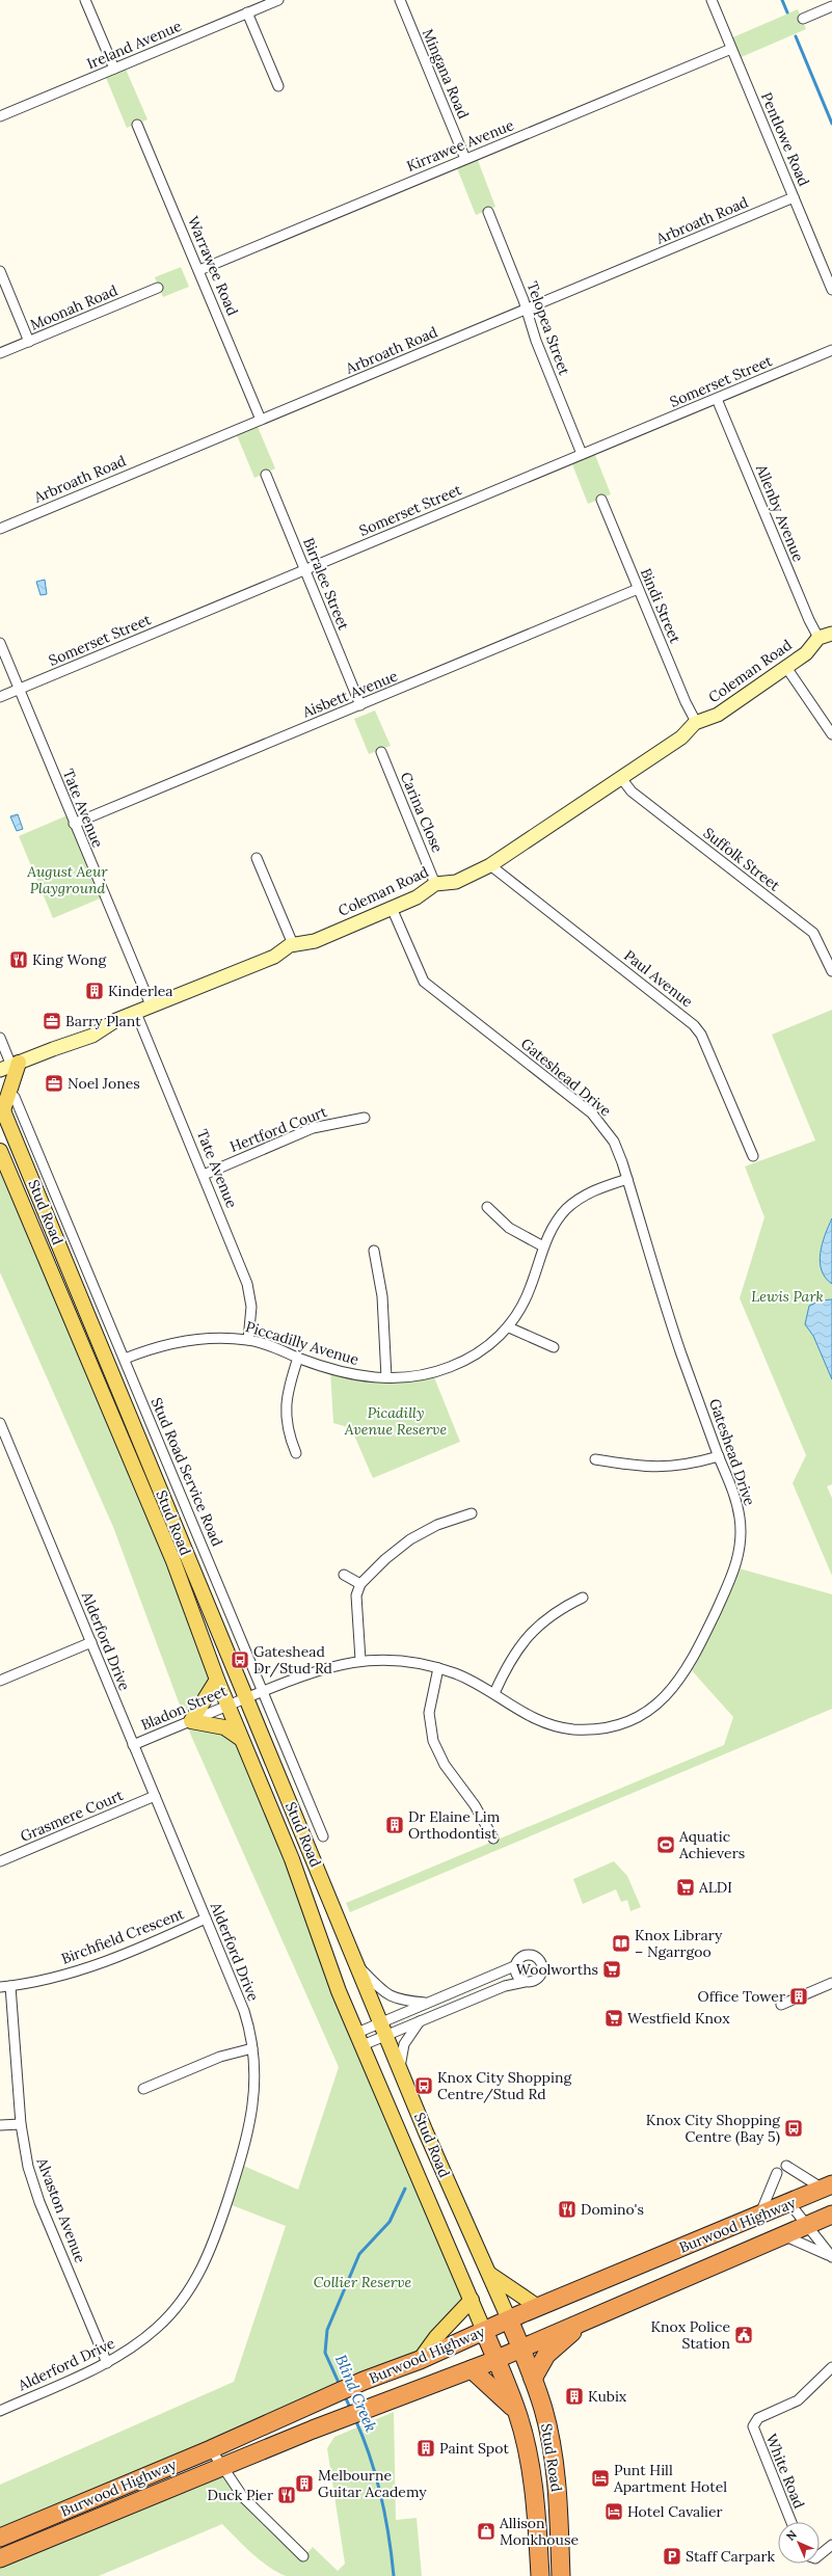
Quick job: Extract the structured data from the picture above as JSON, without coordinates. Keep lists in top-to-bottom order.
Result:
{
  "streets": {
    "highway": ["Stud Road", "Burwood Highway"],
    "street": [
      "Ireland Avenue",
      "Mingana Road",
      "Pentlowe Road",
      "Kirrawee Avenue",
      "Arbroath Road",
      "Warrawee Road",
      "Moonah Road",
      "Telopea Street",
      "Somerset Street",
      "Allenby Avenue",
      "Birralee Street",
      "Bindi Street",
      "Coleman Road",
      "Aisbett Avenue",
      "Tate Avenue",
      "Carina Close",
      "Suffolk Street",
      "Paul Avenue",
      "Gateshead Drive",
      "Hertford Court",
      "Piccadilly Avenue",
      "Stud Road Service Road",
      "Alderford Drive",
      "Bladon Street",
      "Grasmere Court",
      "Birchfield Crescent",
      "Alvaston Avenue",
      "White Road"
    ]
  },
  "crossings": [
    ["Mingana Road", "Kirrawee Avenue"],
    ["Pentlowe Road", "Kirrawee Avenue"],
    ["Pentlowe Road", "Arbroath Road"],
    ["Kirrawee Avenue", "Warrawee Road"],
    ["Arbroath Road", "Warrawee Road"],
    ["Arbroath Road", "Telopea Street"],
    ["Telopea Street", "Somerset Street"],
    ["Somerset Street", "Allenby Avenue"],
    ["Somerset Street", "Birralee Street"],
    ["Somerset Street", "Tate Avenue"],
    ["Allenby Avenue", "Coleman Road"],
    ["Birralee Street", "Aisbett Avenue"],
    ["Bindi Street", "Coleman Road"],
    ["Bindi Street", "Aisbett Avenue"],
    ["Coleman Road", "Tate Avenue"],
    ["Coleman Road", "Carina Close"],
    ["Coleman Road", "Suffolk Street"],
    ["Coleman Road", "Paul Avenue"],
    ["Coleman Road", "Gateshead Drive"],
    ["Aisbett Avenue", "Tate Avenue"],
    ["Tate Avenue", "Hertford Court"],
    ["Tate Avenue", "Piccadilly Avenue"],
    ["Gateshead Drive", "Stud Road"],
    ["Gateshead Drive", "Piccadilly Avenue"],
    ["Gateshead Drive", "Stud Road Service Road"],
    ["Gateshead Drive", "Bladon Street"],
    ["Stud Road", "Bladon Street"],
    ["Stud Road", "Burwood Highway"],
    ["Piccadilly Avenue", "Stud Road Service Road"],
    ["Alderford Drive", "Bladon Street"],
    ["Alderford Drive", "Grasmere Court"],
    ["Alderford Drive", "Birchfield Crescent"],
    ["Alderford Drive", "Alvaston Avenue"],
    ["Birchfield Crescent", "Alvaston Avenue"]
  ],
  "water": ["Blind Creek"],
  "parks": [
    "August Aeur Playground",
    "Lewis Park",
    "Picadilly Avenue Reserve",
    "Collier Reserve"
  ],
  "places": {
    "restaurant": ["King Wong", "Domino's", "Duck Pier"],
    "building": [
      "Kinderlea",
      "Dr Elaine Lim Orthodontist",
      "Office Tower",
      "Kubix",
      "Paint Spot",
      "Melbourne Guitar Academy"
    ],
    "office": ["Barry Plant", "Noel Jones"],
    "bus stop": ["Gateshead Dr/Stud Rd", "Knox City Shopping Centre/Stud Rd", "Knox City Shopping Centre (Bay 5)"],
    "sports": ["Aquatic Achievers"],
    "supermarket": ["ALDI", "Woolworths", "Westfield Knox"],
    "library": ["Knox Library – Ngarrgoo"],
    "public building": ["Knox Police Station"],
    "hotel": ["Punt Hill Apartment Hotel", "Hotel Cavalier"],
    "shop": ["Allison Monkhouse"],
    "parking": ["Staff Carpark"]
  },
  "north": "top left"
}
